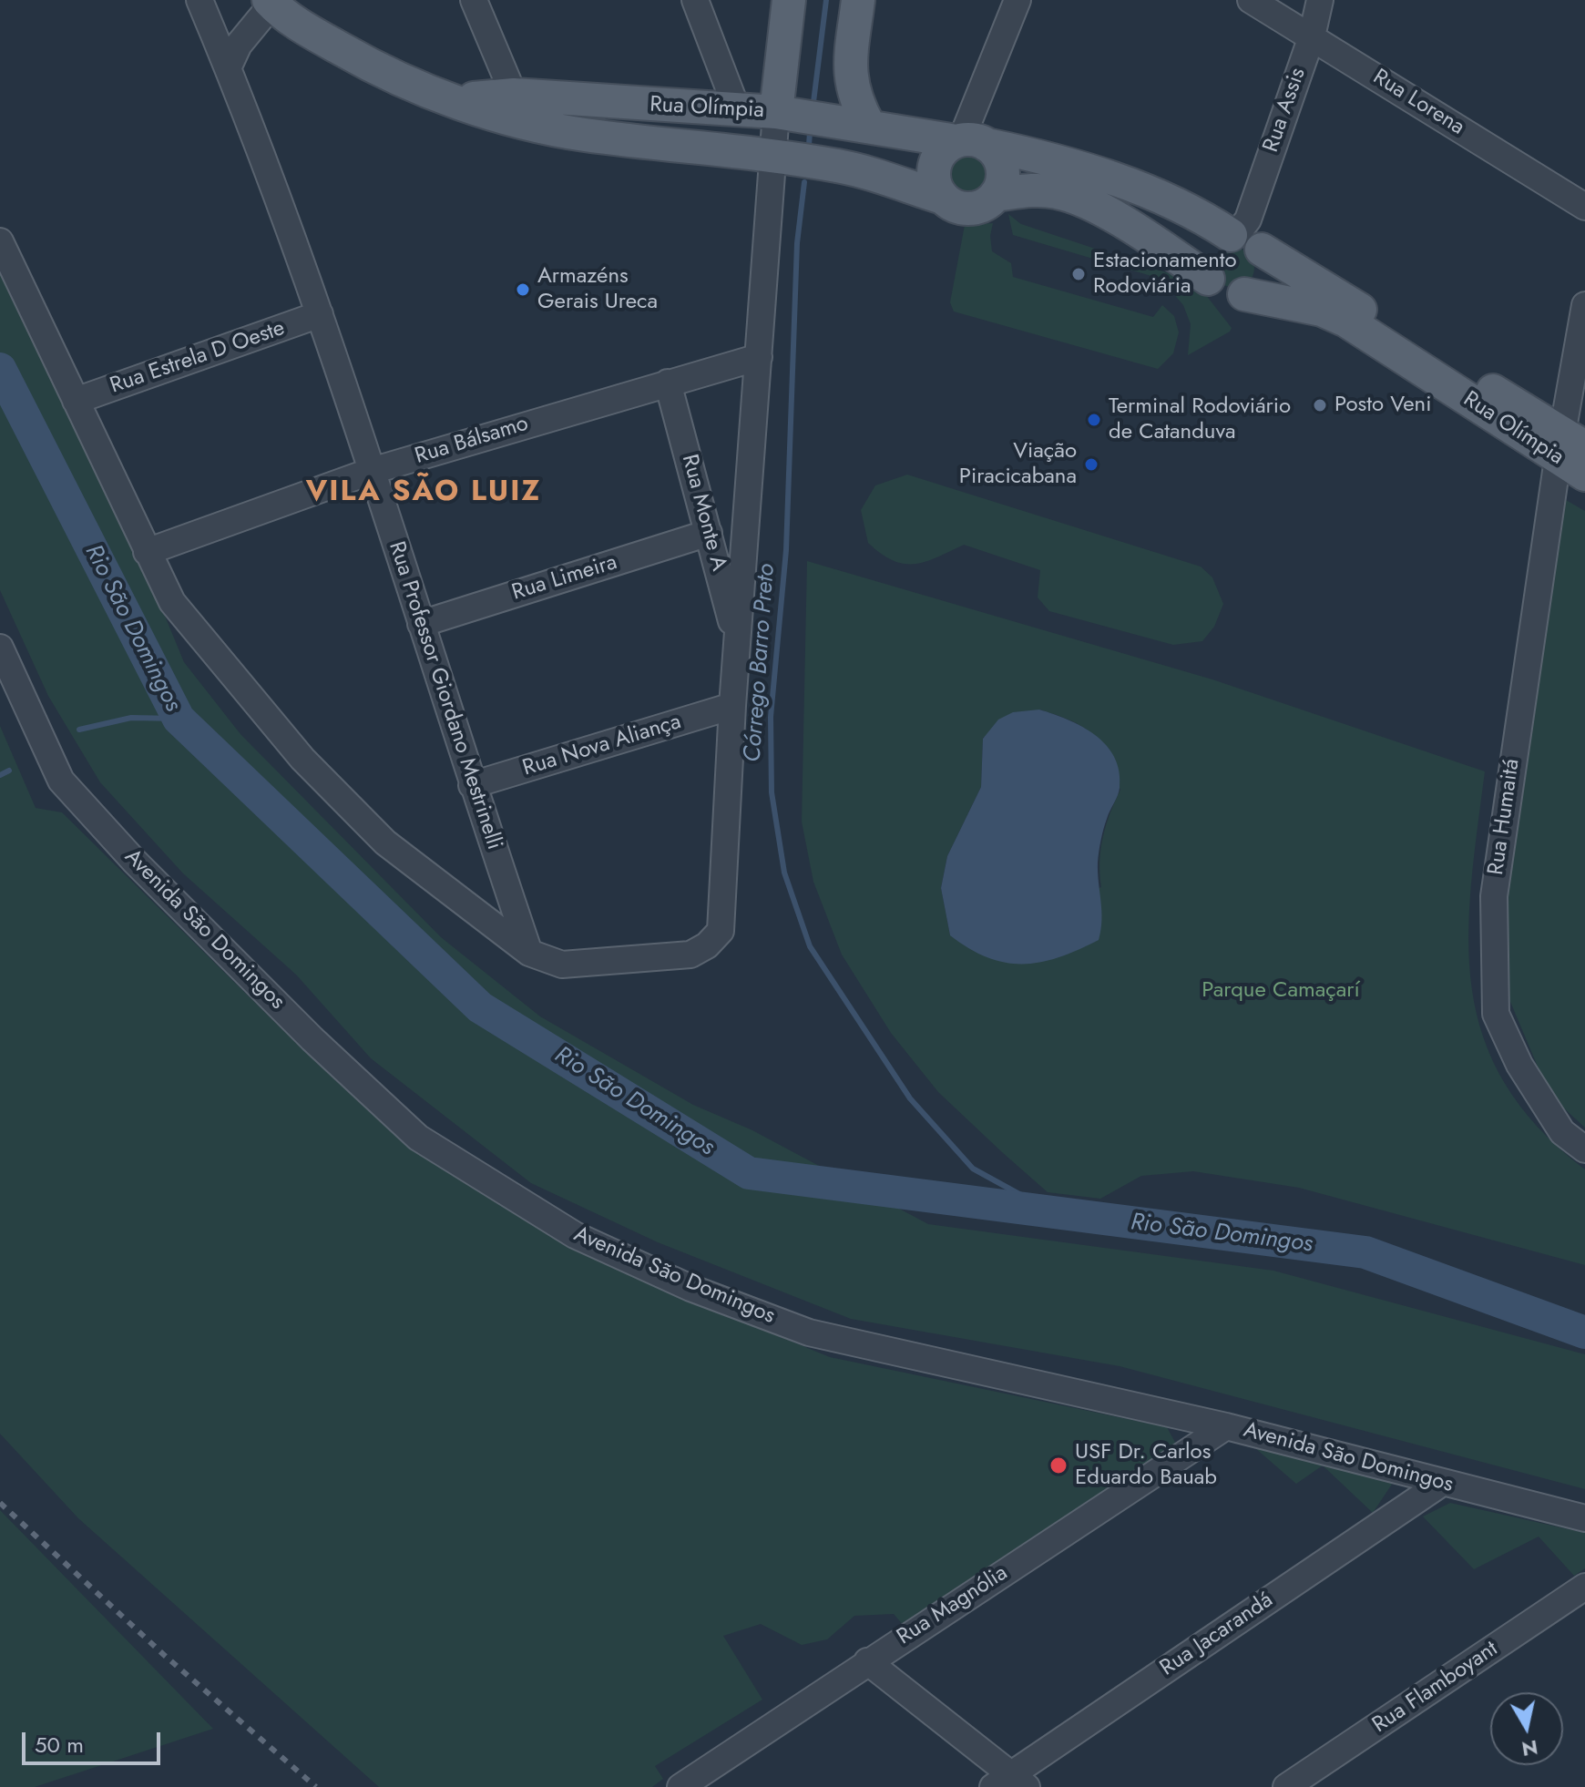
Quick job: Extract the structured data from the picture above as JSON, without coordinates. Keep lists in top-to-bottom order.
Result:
{
  "streets": {
    "main road": ["Rua Olímpia"],
    "street": [
      "Rua Lorena",
      "Rua Assis",
      "Rua Estrela D Oeste",
      "Rua Bálsamo",
      "Rua Monte A",
      "Rua Limeira",
      "Rua Professor Giordano Mestrinelli",
      "Rua Nova Aliança",
      "Rua Humaitá",
      "Avenida São Domingos",
      "Rua Magnólia",
      "Rua Jacarandá",
      "Rua Flamboyant"
    ]
  },
  "crossings": [
    ["Rua Lorena", "Rua Assis"],
    ["Rua Olímpia", "Rua Assis"],
    ["Rua Olímpia", "Rua Humaitá"],
    ["Rua Estrela D Oeste", "Rua Professor Giordano Mestrinelli"],
    ["Rua Bálsamo", "Rua Monte A"],
    ["Rua Bálsamo", "Rua Professor Giordano Mestrinelli"],
    ["Rua Monte A", "Rua Limeira"],
    ["Rua Limeira", "Rua Professor Giordano Mestrinelli"],
    ["Rua Professor Giordano Mestrinelli", "Rua Nova Aliança"],
    ["Avenida São Domingos", "Rua Magnólia"],
    ["Avenida São Domingos", "Rua Jacarandá"]
  ],
  "districts": ["VILA SÃO LUIZ"],
  "water": ["Rio São Domingos", "Córrego Barro Preto"],
  "parks": ["Parque Camaçarí"],
  "places": [
    "Estacionamento Rodoviária",
    "Armazéns Gerais Ureca",
    "Posto Veni",
    "Terminal Rodoviário de Catanduva",
    "Viação Piracicabana",
    "USF Dr. Carlos Eduardo Bauab"
  ],
  "scale_bar": "50 m",
  "north": "bottom"
}
